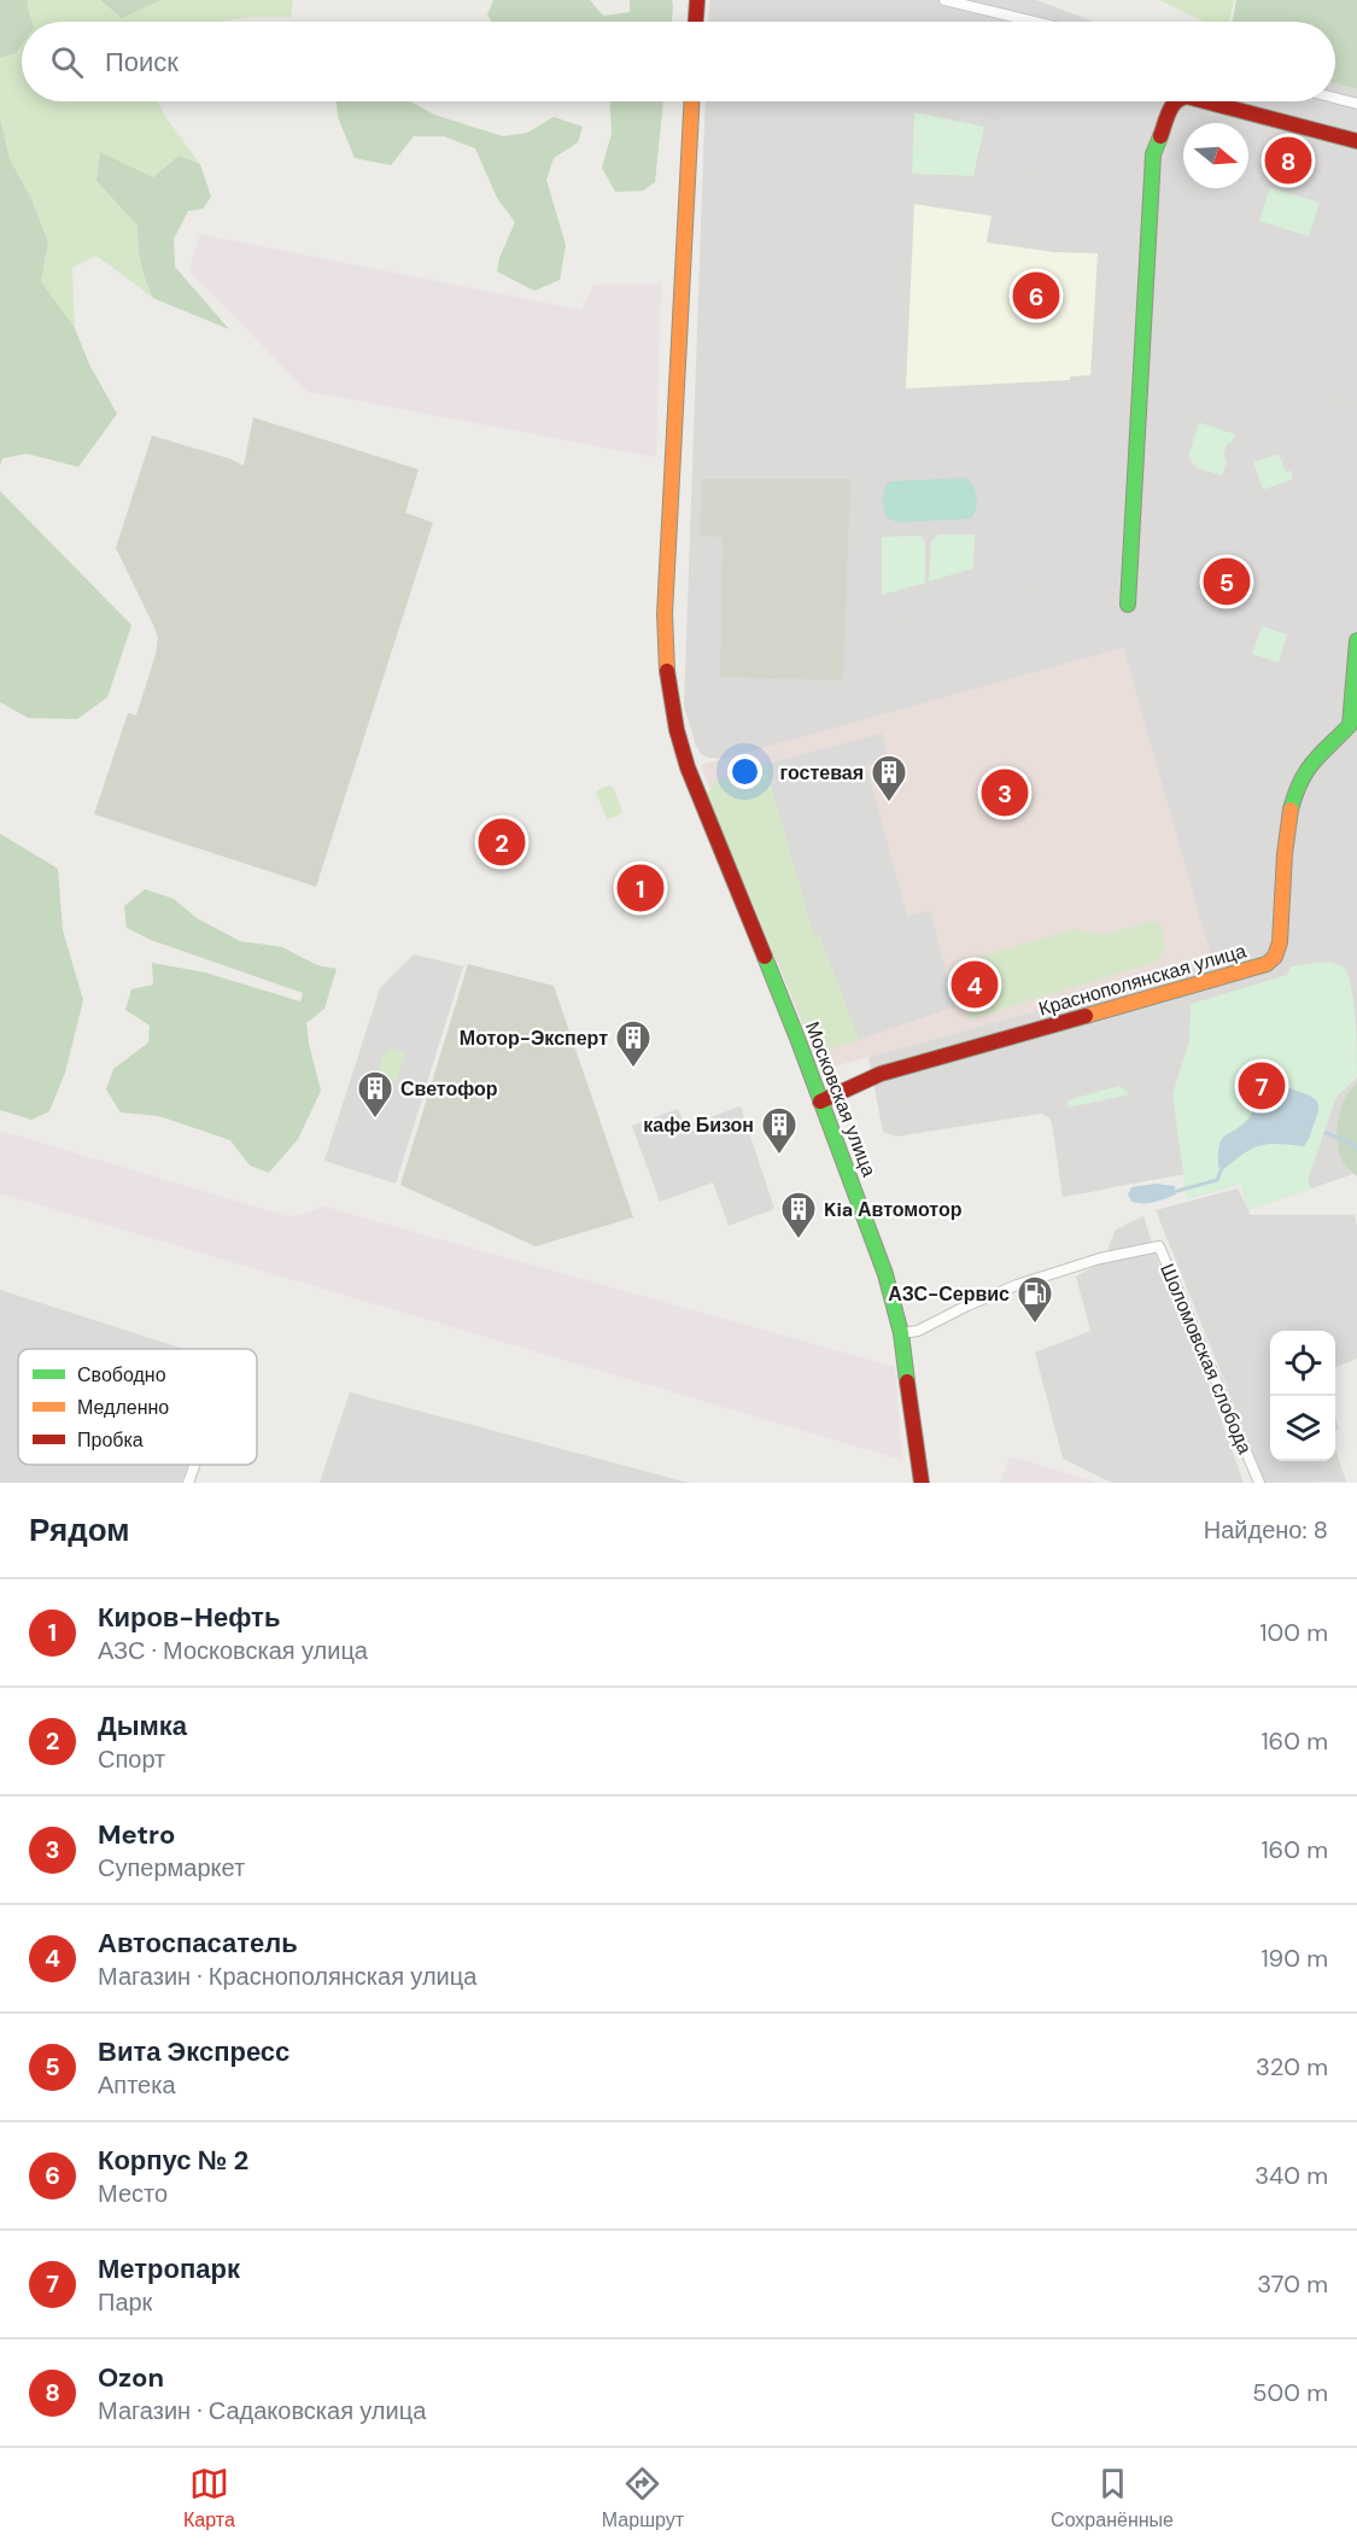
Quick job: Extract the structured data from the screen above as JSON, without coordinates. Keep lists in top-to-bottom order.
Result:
{
  "streets": {
    "street": ["Краснополянская улица", "Московская улица", "Шоломовская слобода"]
  },
  "crossings": [
    ["Краснополянская улица", "Московская улица"],
    ["Московская улица", "Шоломовская слобода"]
  ],
  "places": {
    "building": [
      "гостевая",
      "Мотор-Эксперт",
      "Светофор",
      "кафе Бизон",
      "Kia Автомотор"
    ],
    "fuel station": ["АЗС-Сервис"]
  },
  "legend": ["Свободно", "Медленно", "Пробка"],
  "north": "right",
  "page": {
    "search": "Поиск",
    "pins": [
      "8",
      "6",
      "5",
      "3",
      "2",
      "1",
      "4",
      "7"
    ],
    "heading": ["Рядом", "Найдено: 8"],
    "list": [
      {
        "mark": "1",
        "name": "Киров-Нефть",
        "note": "АЗС · Московская улица",
        "value": "100 m"
      },
      {
        "mark": "2",
        "name": "Дымка",
        "note": "Спорт",
        "value": "160 m"
      },
      {
        "mark": "3",
        "name": "Metro",
        "note": "Супермаркет",
        "value": "160 m"
      },
      {
        "mark": "4",
        "name": "Автоспасатель",
        "note": "Магазин · Краснополянская улица",
        "value": "190 m"
      },
      {
        "mark": "5",
        "name": "Вита Экспресс",
        "note": "Аптека",
        "value": "320 m"
      },
      {
        "mark": "6",
        "name": "Корпус № 2",
        "note": "Место",
        "value": "340 m"
      },
      {
        "mark": "7",
        "name": "Метропарк",
        "note": "Парк",
        "value": "370 m"
      },
      {
        "mark": "8",
        "name": "Ozon",
        "note": "Магазин · Садаковская улица",
        "value": "500 m"
      }
    ],
    "nav": ["Карта", "Маршрут", "Сохранённые"]
  }
}
